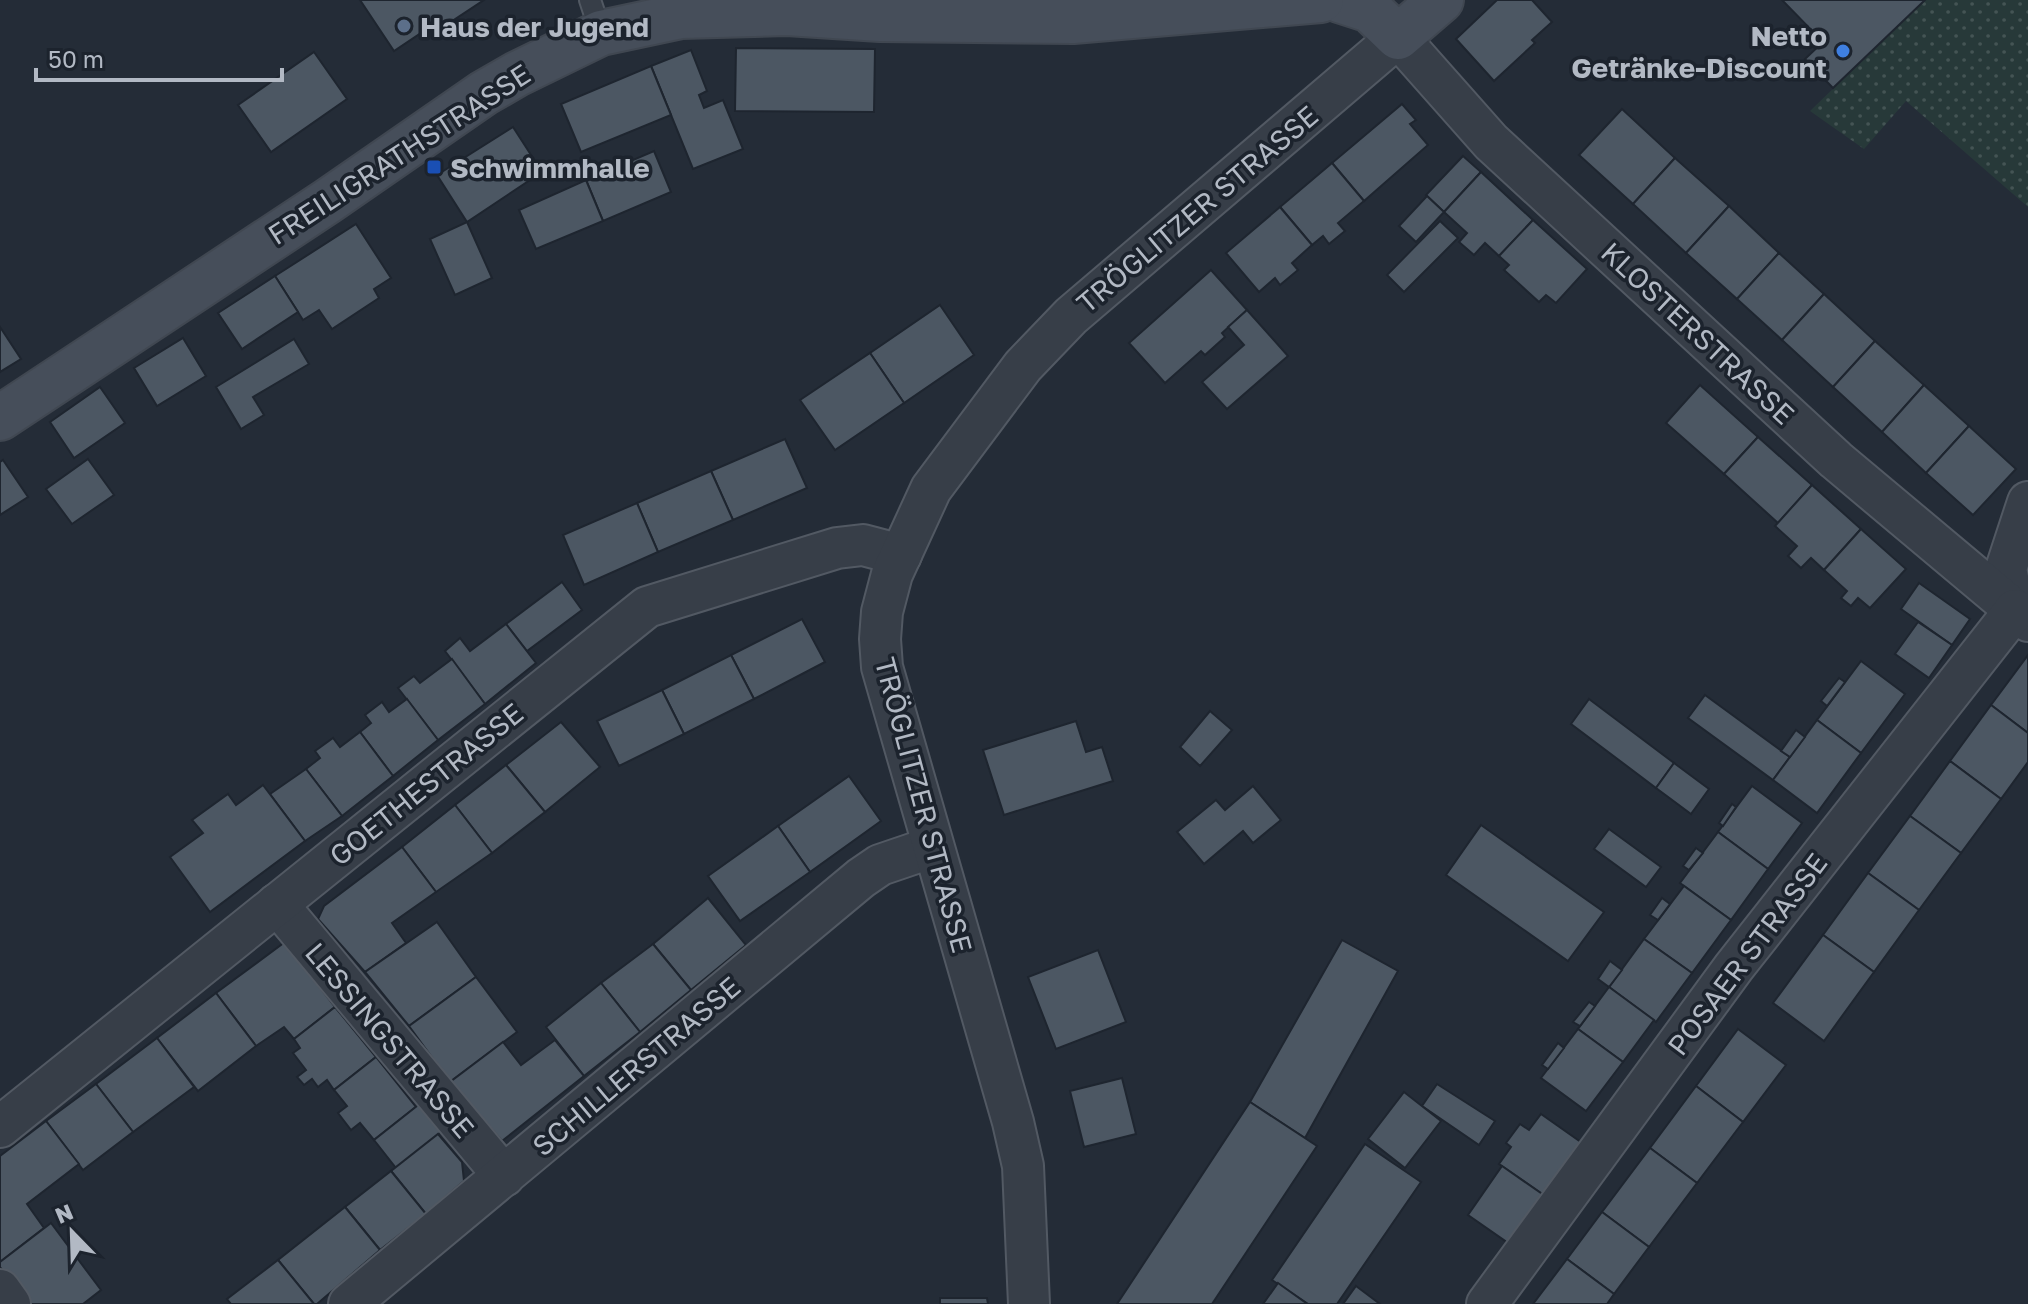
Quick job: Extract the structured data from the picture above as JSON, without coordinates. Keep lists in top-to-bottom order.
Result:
{
  "streets": {
    "street": [
      "FREILIGRATHSTRASSE",
      "TRÖGLITZER STRASSE",
      "KLOSTERSTRASSE",
      "GOETHESTRASSE",
      "POSAER STRASSE",
      "LESSINGSTRASSE",
      "SCHILLERSTRASSE"
    ]
  },
  "crossings": [
    ["TRÖGLITZER STRASSE", "KLOSTERSTRASSE"],
    ["TRÖGLITZER STRASSE", "GOETHESTRASSE"],
    ["TRÖGLITZER STRASSE", "SCHILLERSTRASSE"],
    ["KLOSTERSTRASSE", "POSAER STRASSE"],
    ["GOETHESTRASSE", "LESSINGSTRASSE"],
    ["LESSINGSTRASSE", "SCHILLERSTRASSE"]
  ],
  "places": {
    "other": ["Haus der Jugend", "Netto Getränke-Discount"],
    "transit": ["Schwimmhalle"]
  },
  "scale_bar": "50 m",
  "north": "top left"
}
